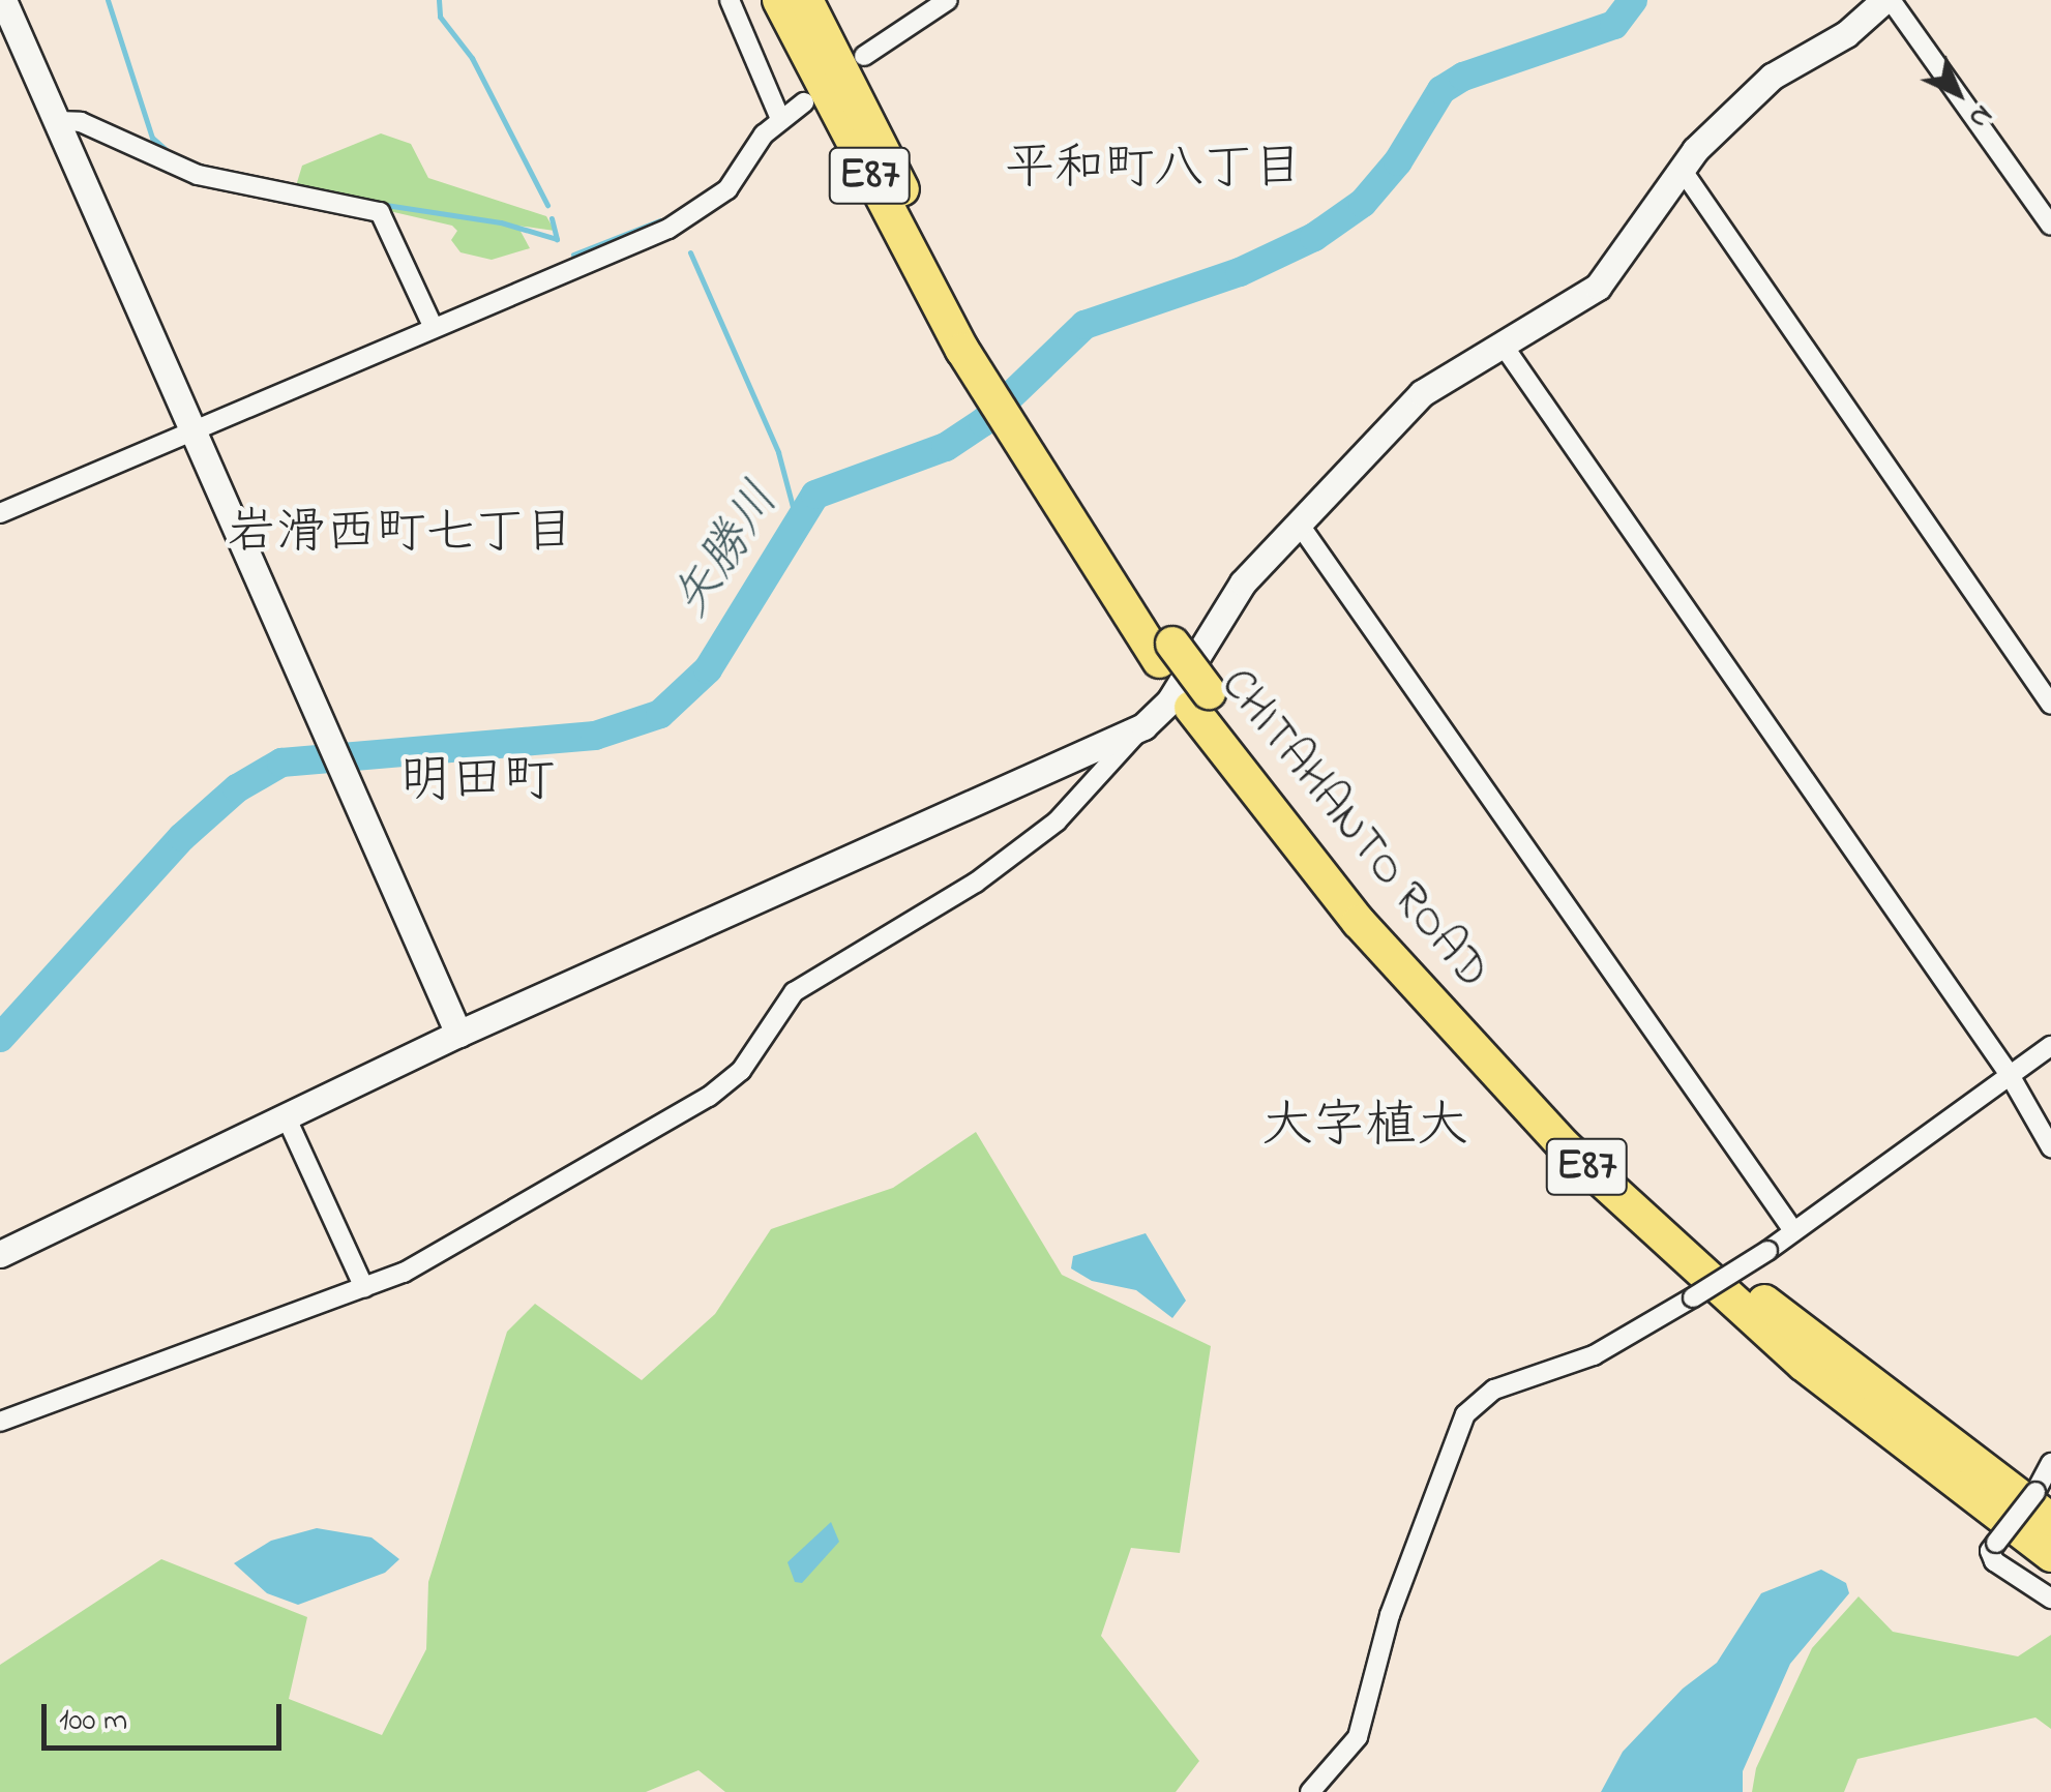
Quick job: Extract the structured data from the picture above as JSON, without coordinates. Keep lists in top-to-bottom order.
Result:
{
  "streets": {
    "highway": ["E87", "CHITAHANTO ROAD"]
  },
  "districts": [
    "平和町八丁目",
    "岩滑西町七丁目",
    "明田町",
    "大字植大"
  ],
  "water": ["矢勝川"],
  "scale_bar": "100 m",
  "north": "bottom right"
}
